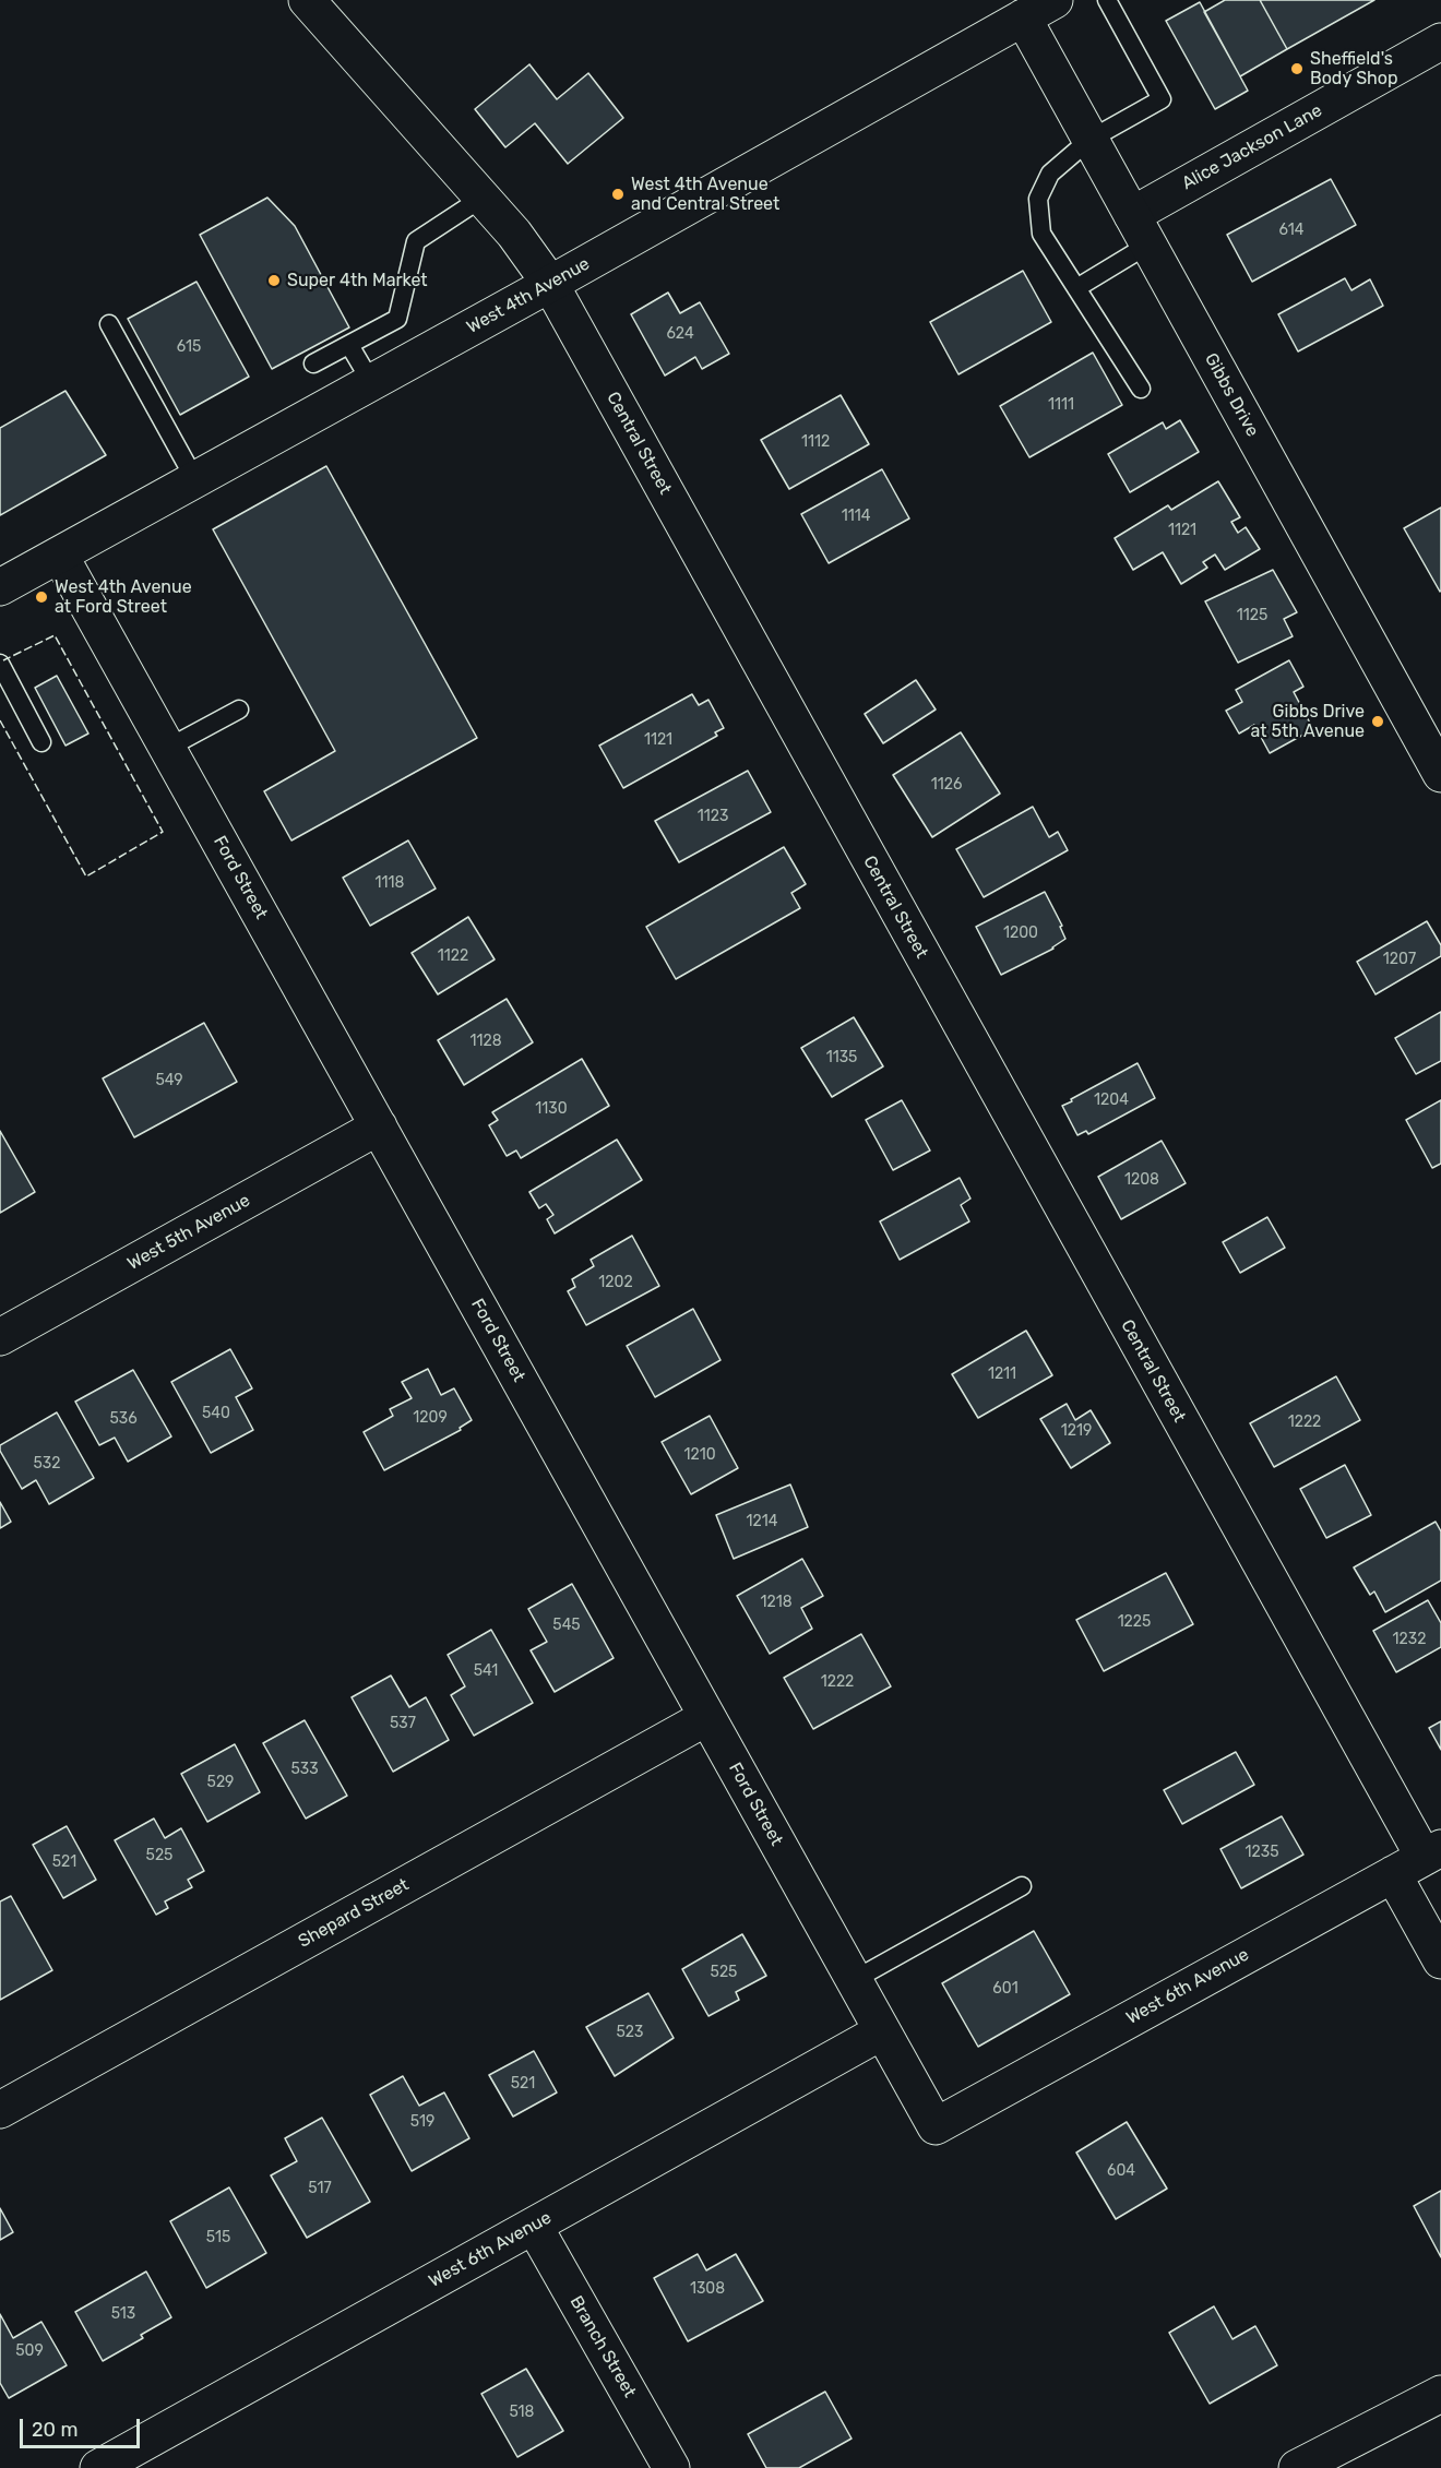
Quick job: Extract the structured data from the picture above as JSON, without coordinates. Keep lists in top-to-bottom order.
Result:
{
  "streets": {
    "street": [
      "Alice Jackson Lane",
      "West 4th Avenue",
      "Gibbs Drive",
      "Central Street",
      "Ford Street",
      "West 5th Avenue",
      "Shepard Street",
      "West 6th Avenue",
      "Branch Street"
    ]
  },
  "crossings": [
    ["Alice Jackson Lane", "Gibbs Drive"],
    ["West 4th Avenue", "Gibbs Drive"],
    ["West 4th Avenue", "Central Street"],
    ["West 4th Avenue", "Ford Street"],
    ["Central Street", "West 6th Avenue"],
    ["Ford Street", "West 5th Avenue"],
    ["Ford Street", "Shepard Street"],
    ["Ford Street", "West 6th Avenue"],
    ["West 6th Avenue", "Branch Street"]
  ],
  "places": [
    "Sheffield's Body Shop",
    "West 4th Avenue and Central Street",
    "Super 4th Market",
    "West 4th Avenue at Ford Street",
    "Gibbs Drive at 5th Avenue"
  ],
  "house_numbers": [
    "614",
    "624",
    "615",
    "1111",
    "1112",
    "1114",
    "1121",
    "1125",
    "1121",
    "1126",
    "1123",
    "1118",
    "1200",
    "1122",
    "1207",
    "1128",
    "1135",
    "549",
    "1204",
    "1130",
    "1208",
    "1202",
    "1211",
    "540",
    "1209",
    "536",
    "1222",
    "1219",
    "1210",
    "532",
    "1214",
    "1218",
    "1225",
    "545",
    "1232",
    "541",
    "1222",
    "537",
    "533",
    "529",
    "1235",
    "525",
    "521",
    "525",
    "601",
    "523",
    "521",
    "519",
    "604",
    "517",
    "515",
    "1308",
    "513",
    "509",
    "518"
  ],
  "scale_bar": "20 m"
}
